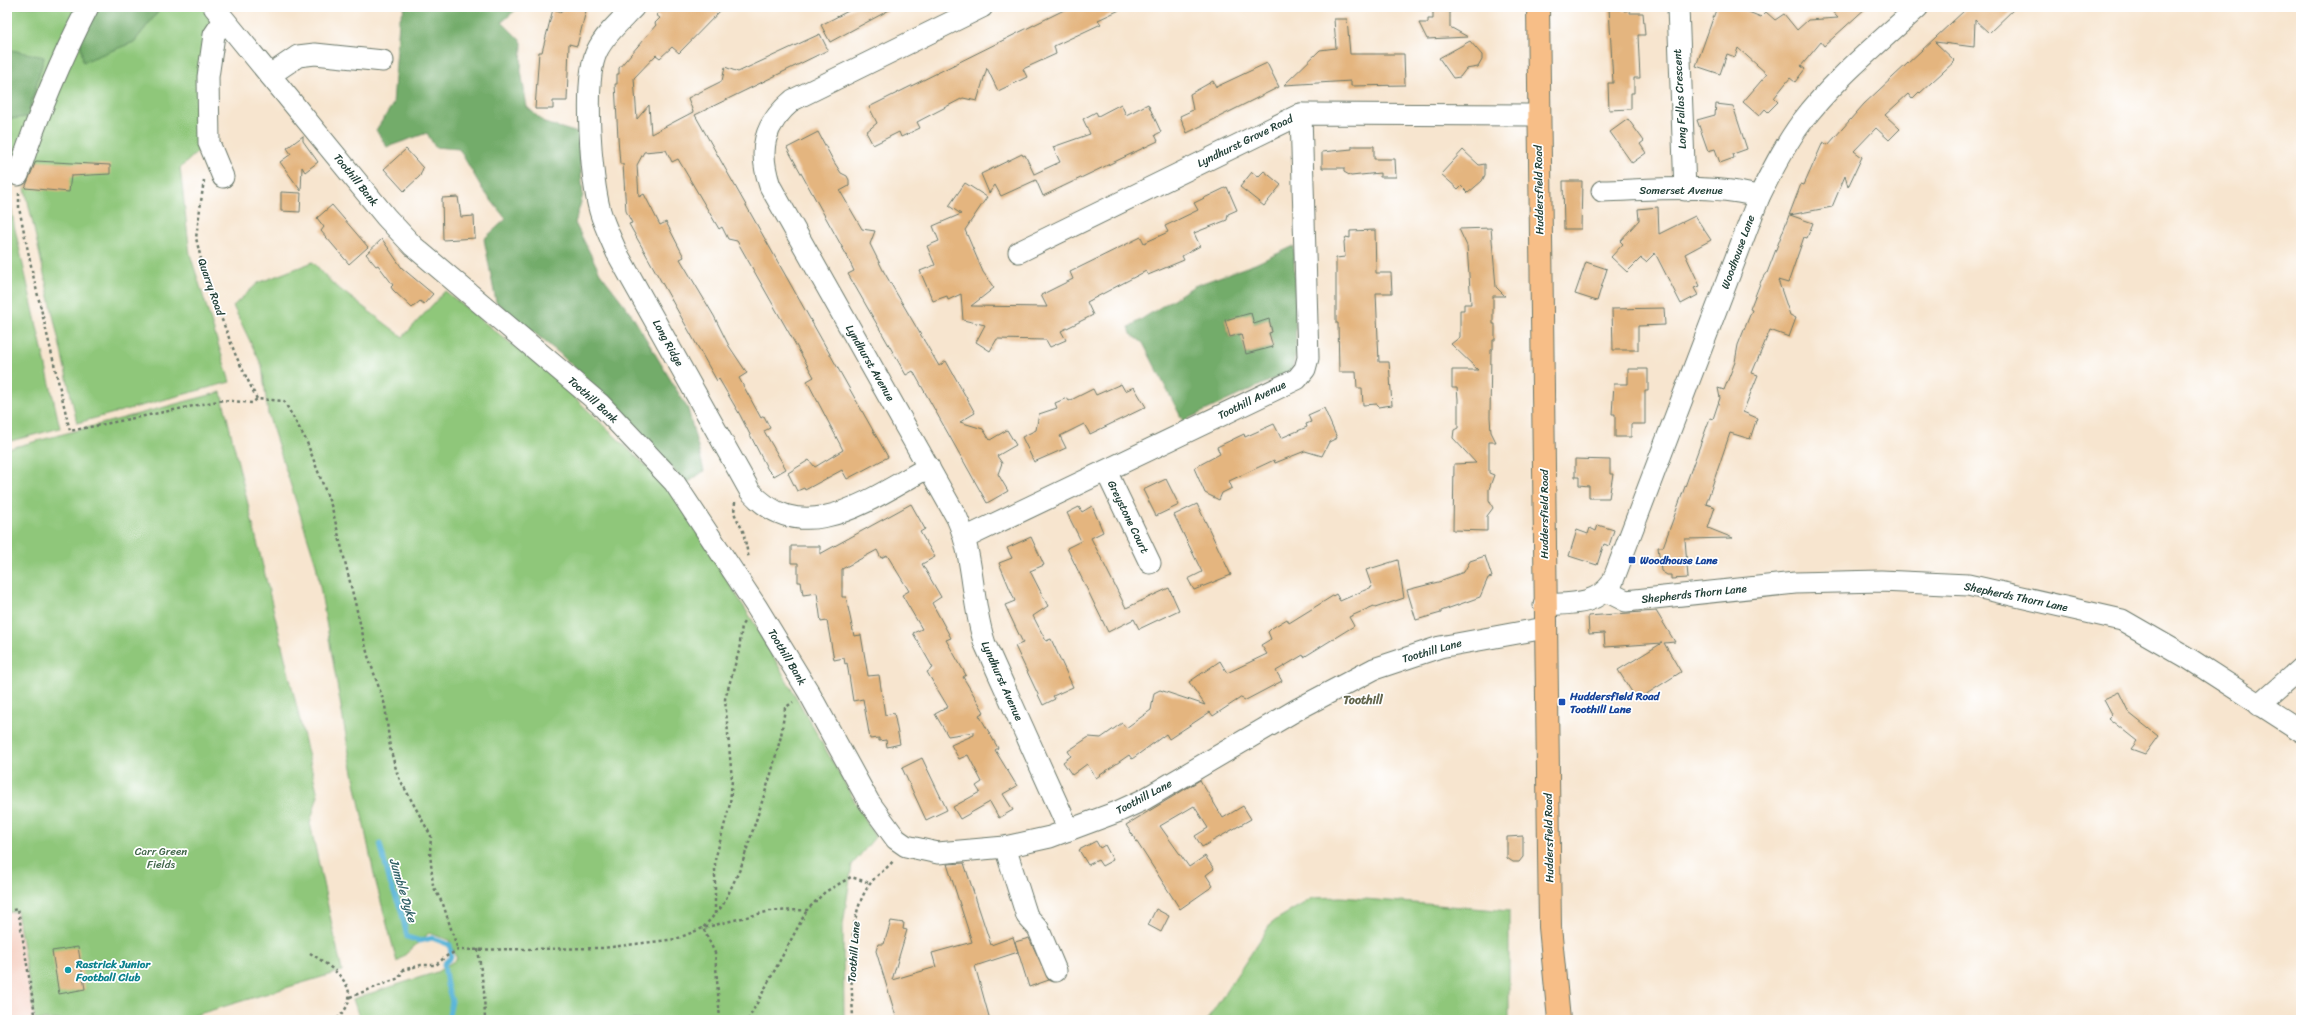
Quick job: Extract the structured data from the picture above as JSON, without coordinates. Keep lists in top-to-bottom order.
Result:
{
  "streets": {
    "main road": ["Huddersfield Road"],
    "street": [
      "Long Fallas Crescent",
      "Lyndhurst Grove Road",
      "Toothill Bank",
      "Somerset Avenue",
      "Woodhouse Lane",
      "Long Ridge",
      "Lyndhurst Avenue",
      "Toothill Avenue",
      "Greystone Court",
      "Shepherds Thorn Lane",
      "Toothill Lane"
    ],
    "path": ["Quarry Road"]
  },
  "crossings": [
    ["Long Fallas Crescent", "Somerset Avenue"],
    ["Lyndhurst Grove Road", "Huddersfield Road"],
    ["Lyndhurst Grove Road", "Toothill Avenue"],
    ["Toothill Bank", "Toothill Lane"],
    ["Huddersfield Road", "Toothill Lane"],
    ["Somerset Avenue", "Woodhouse Lane"],
    ["Woodhouse Lane", "Shepherds Thorn Lane"],
    ["Long Ridge", "Lyndhurst Avenue"],
    ["Lyndhurst Avenue", "Toothill Avenue"],
    ["Lyndhurst Avenue", "Toothill Lane"],
    ["Toothill Avenue", "Greystone Court"]
  ],
  "districts": ["Toothill"],
  "water": ["Jumble Dyke"],
  "parks": ["Carr Green Fields"],
  "places": {
    "transit": ["Woodhouse Lane", "Huddersfield Road Toothill Lane"],
    "other": ["Rastrick Junior Football Club"]
  }
}
